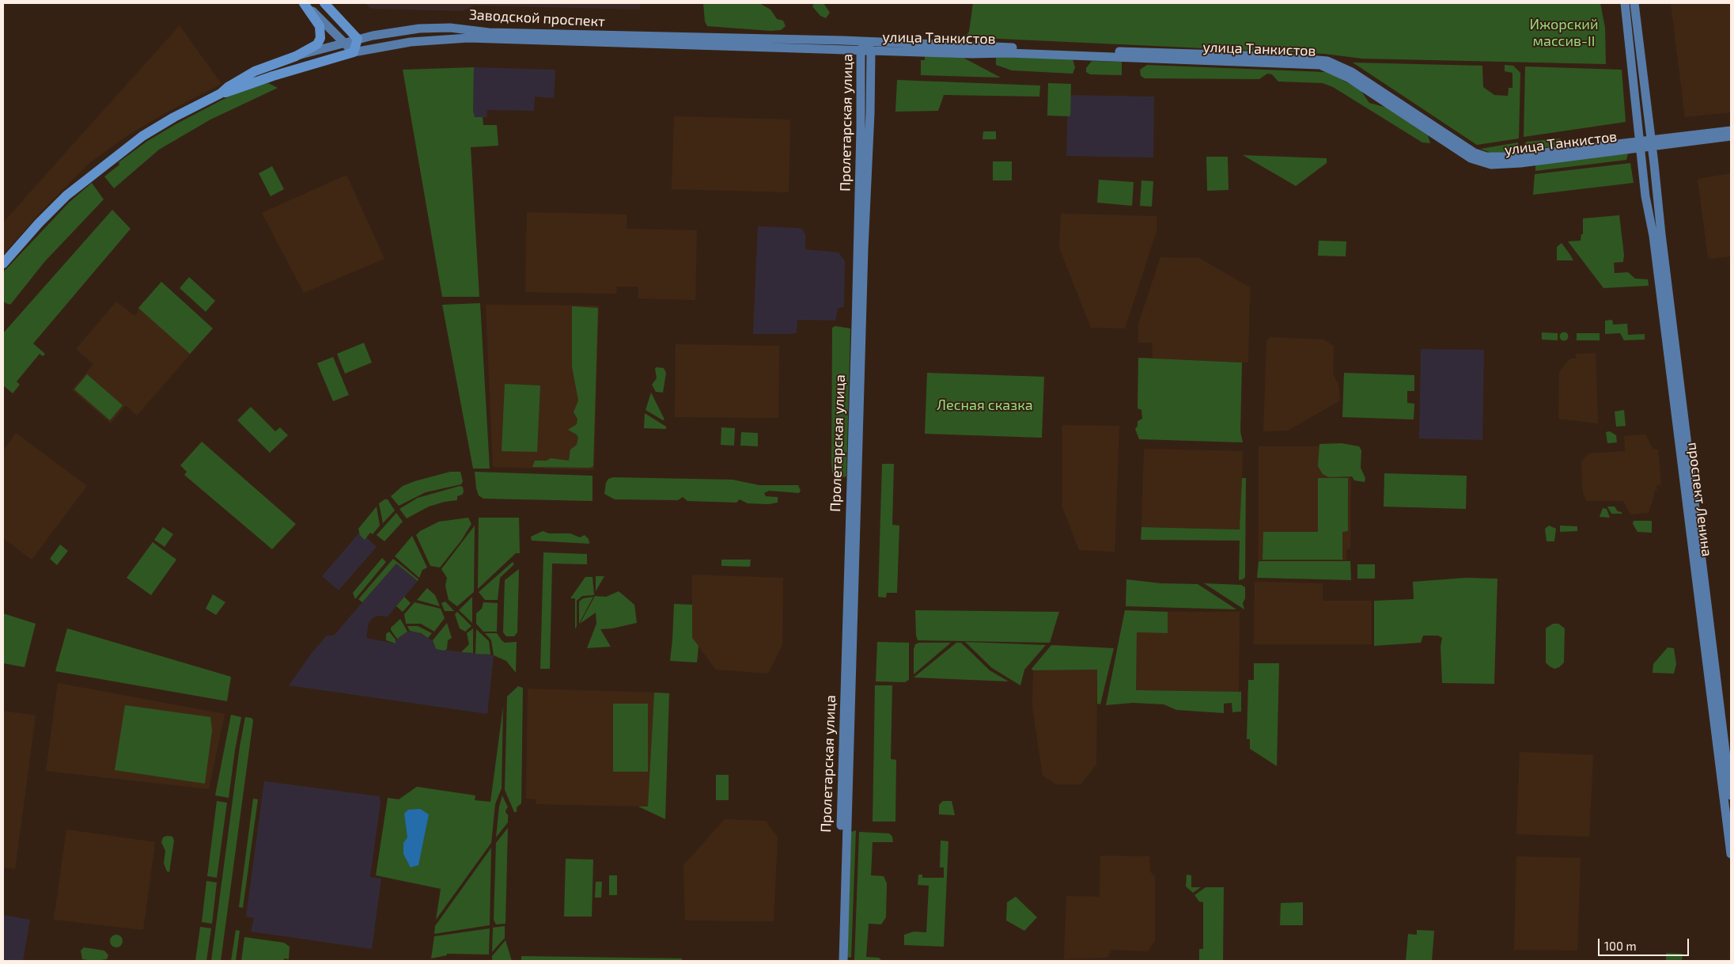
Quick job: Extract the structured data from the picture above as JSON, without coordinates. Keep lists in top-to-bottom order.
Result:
{
  "streets": {
    "main road": [
      "Заводской проспект",
      "улица Танкистов",
      "Пролетарская улица",
      "проспект Ленина"
    ]
  },
  "crossings": [
    ["Заводской проспект", "улица Танкистов"],
    ["Заводской проспект", "Пролетарская улица"],
    ["улица Танкистов", "Пролетарская улица"],
    ["улица Танкистов", "проспект Ленина"]
  ],
  "parks": ["Ижорский массив-II", "Лесная сказка"],
  "scale_bar": "100 m"
}
